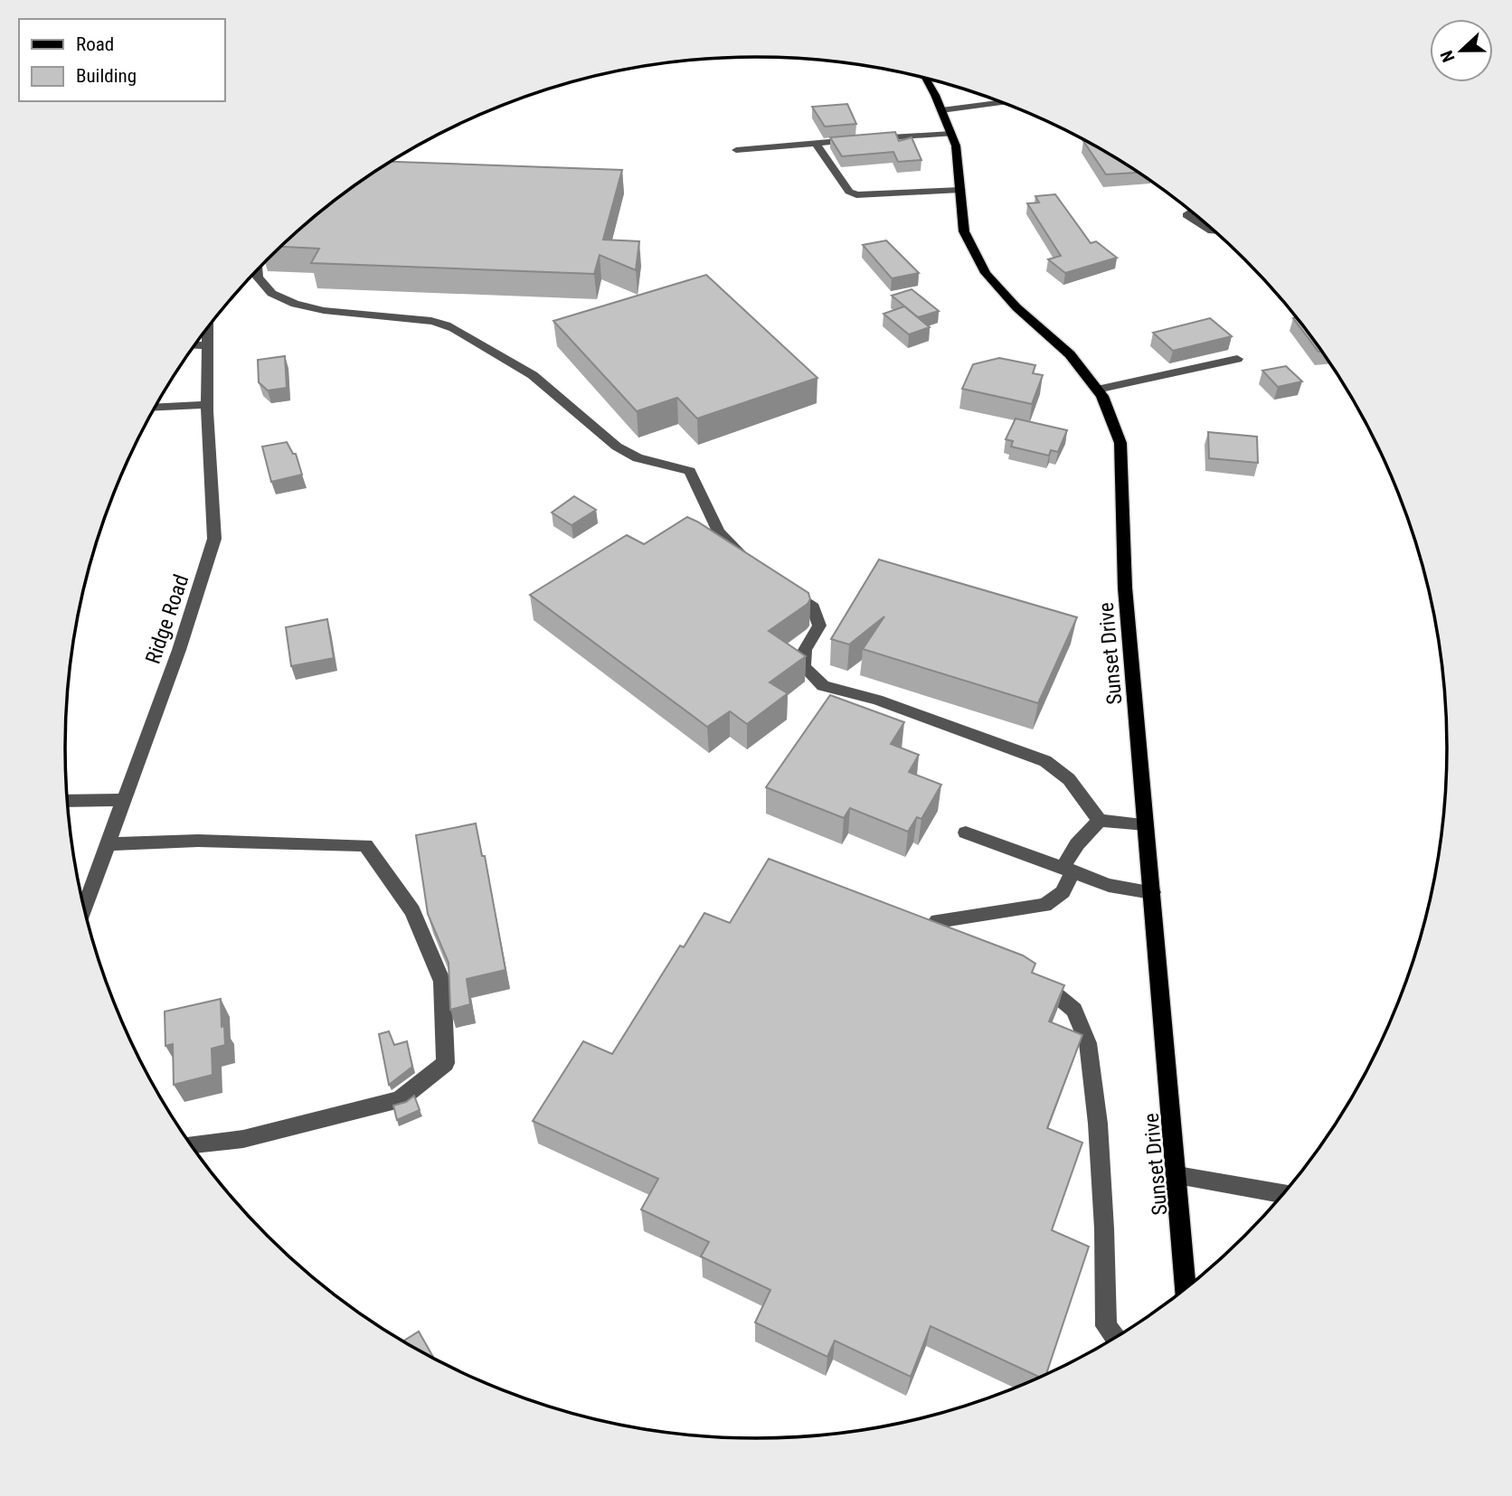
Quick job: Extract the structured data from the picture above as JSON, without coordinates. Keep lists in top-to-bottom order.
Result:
{
  "streets": {
    "main road": ["Sunset Drive"],
    "street": ["Ridge Road"]
  },
  "legend": ["Road", "Building"],
  "north": "left"
}
